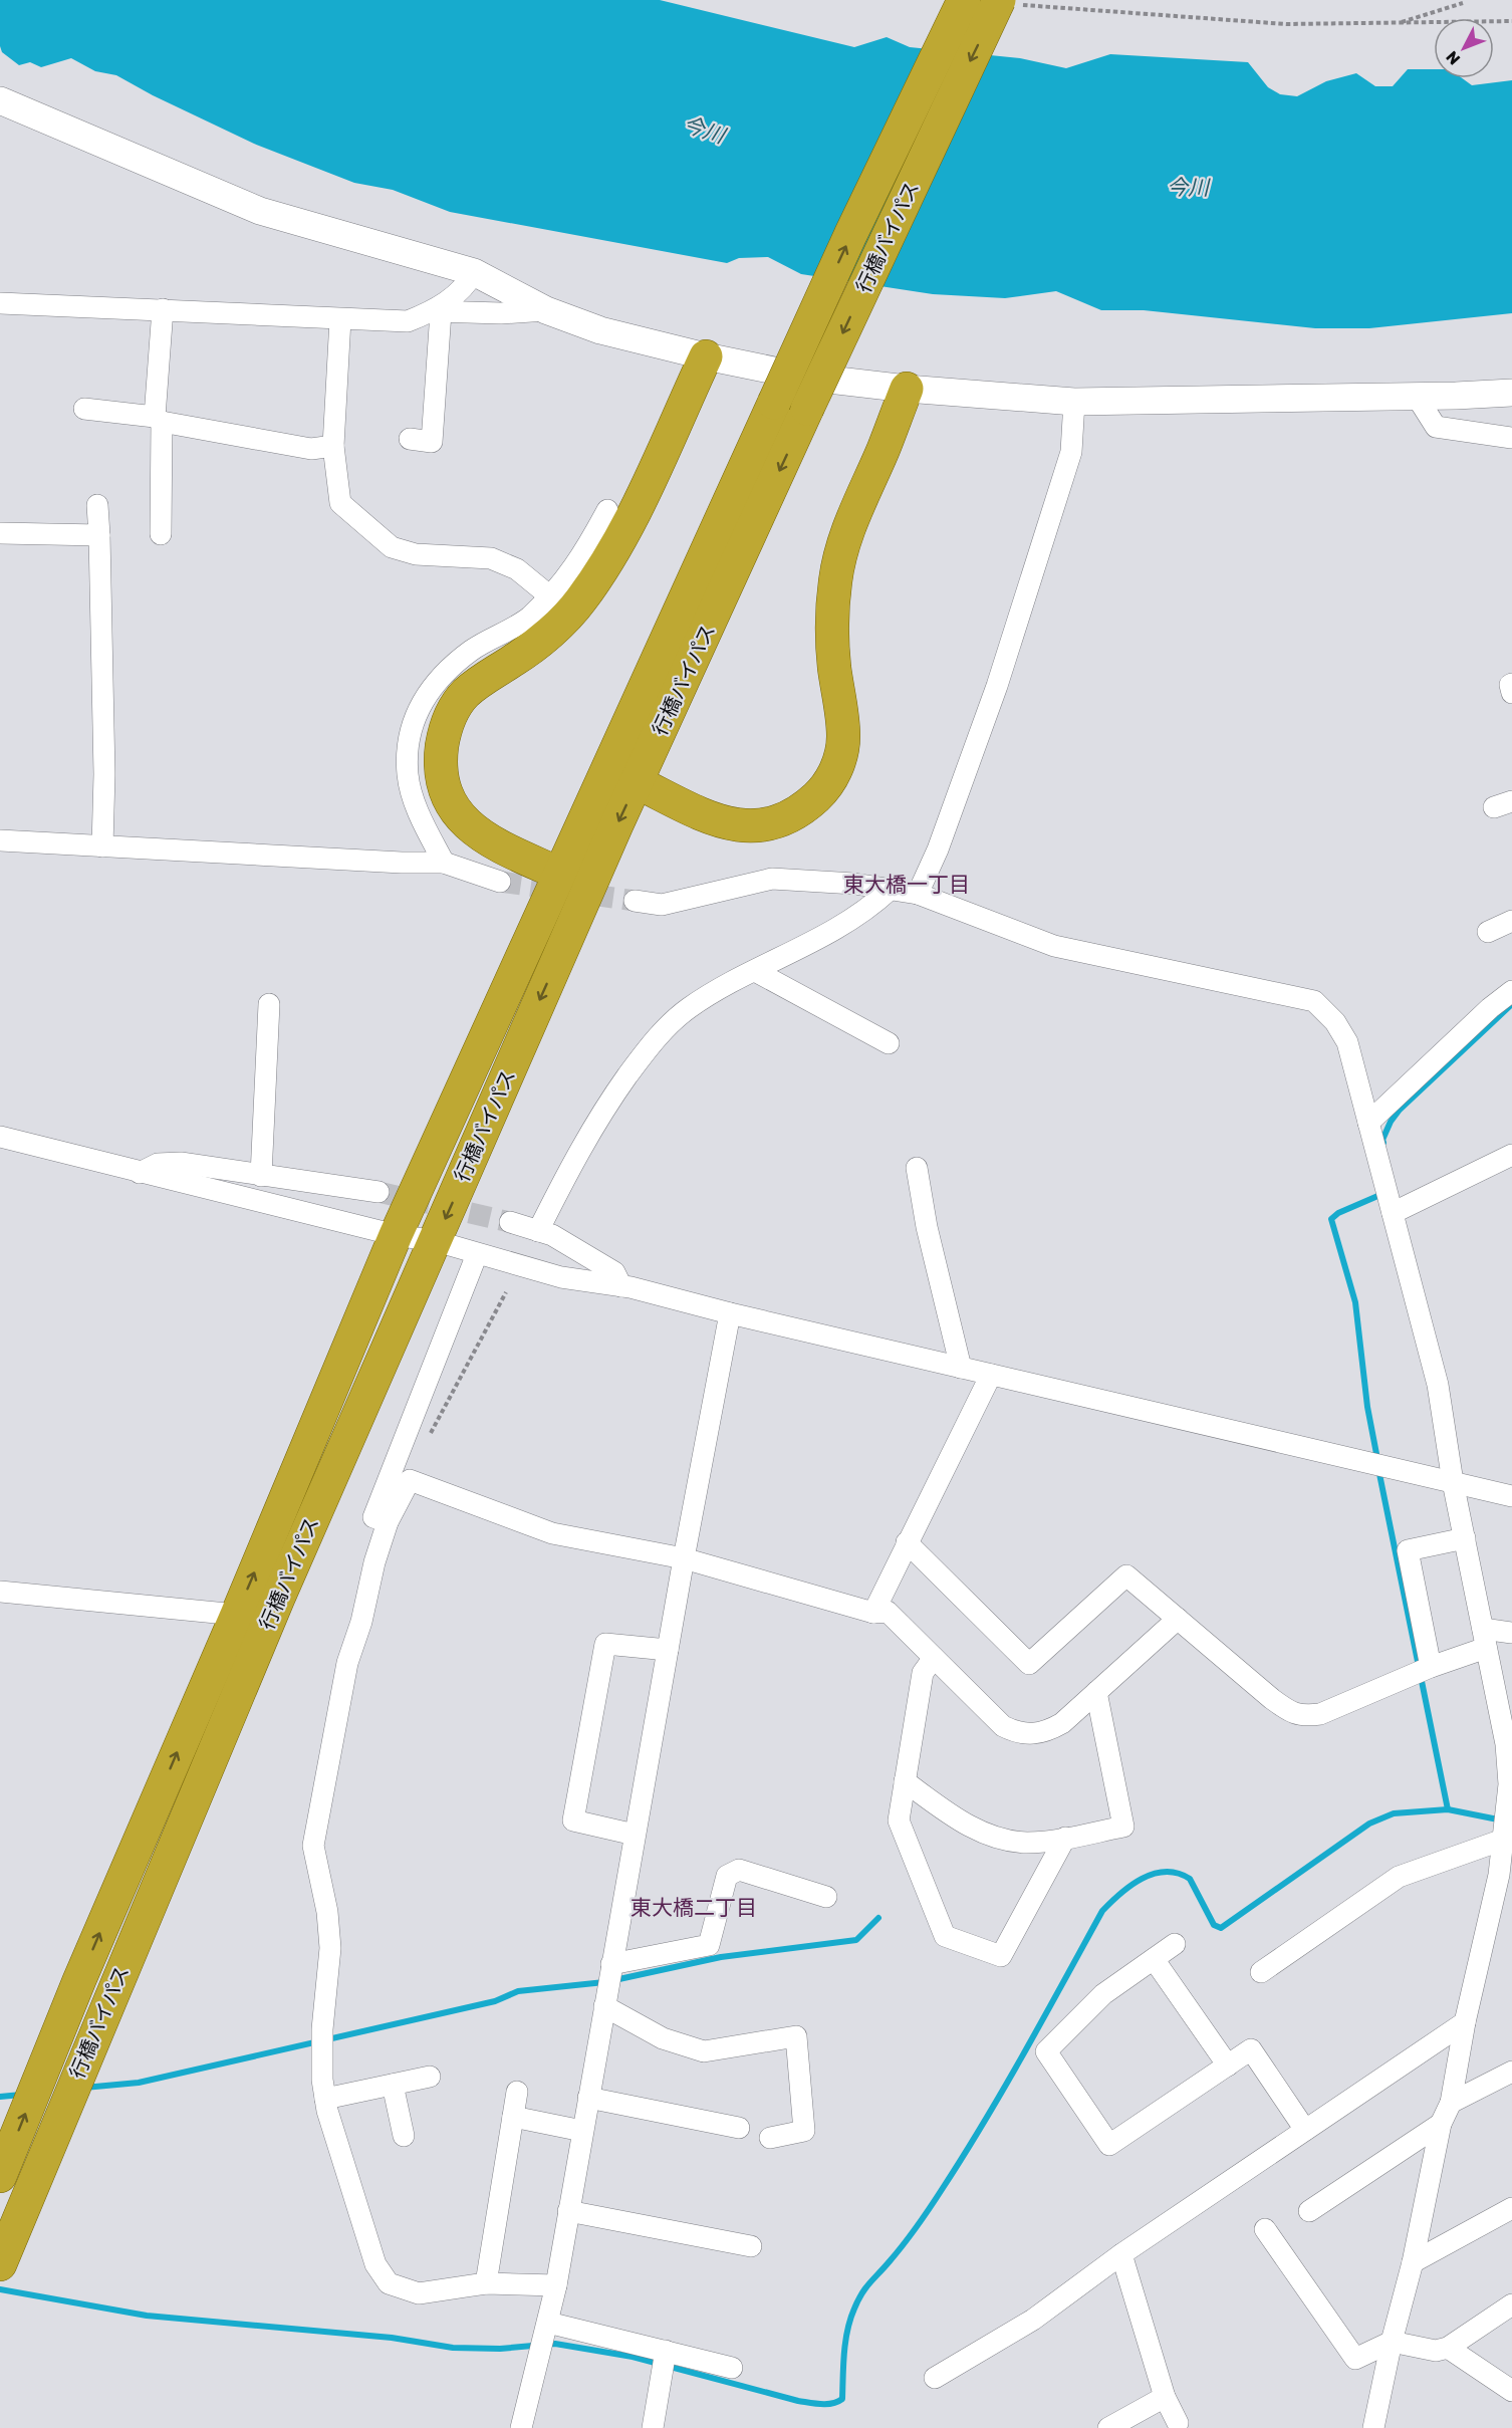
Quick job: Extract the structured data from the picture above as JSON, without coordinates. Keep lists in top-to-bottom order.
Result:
{
  "streets": {
    "highway": ["行橋バイパス"]
  },
  "districts": ["東大橋一丁目", "東大橋二丁目"],
  "water": ["今川"],
  "north": "bottom left"
}
